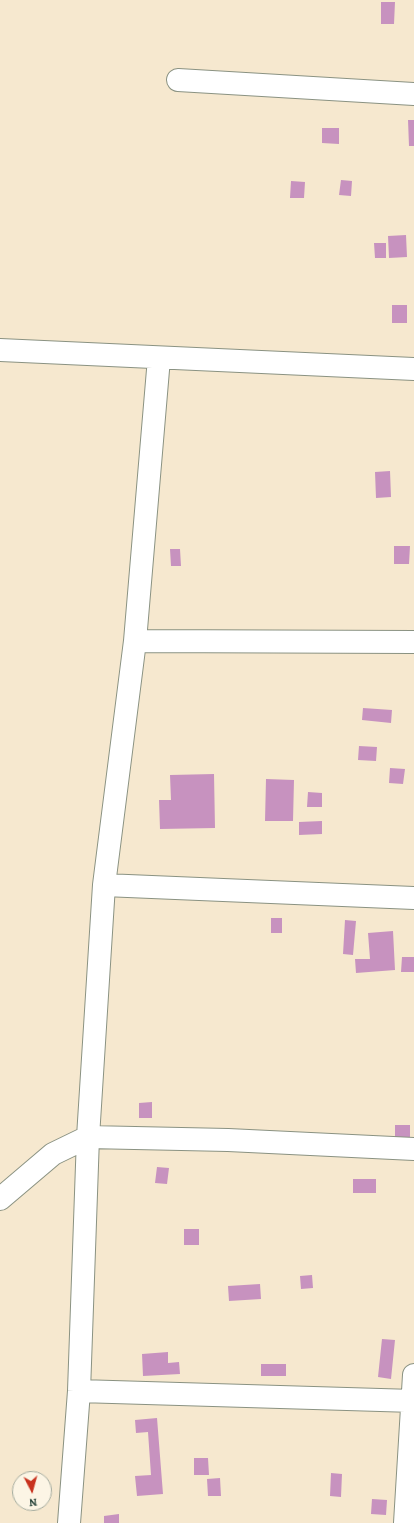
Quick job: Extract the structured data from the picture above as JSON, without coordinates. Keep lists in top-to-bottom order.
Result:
{
  "north": "bottom"
}
